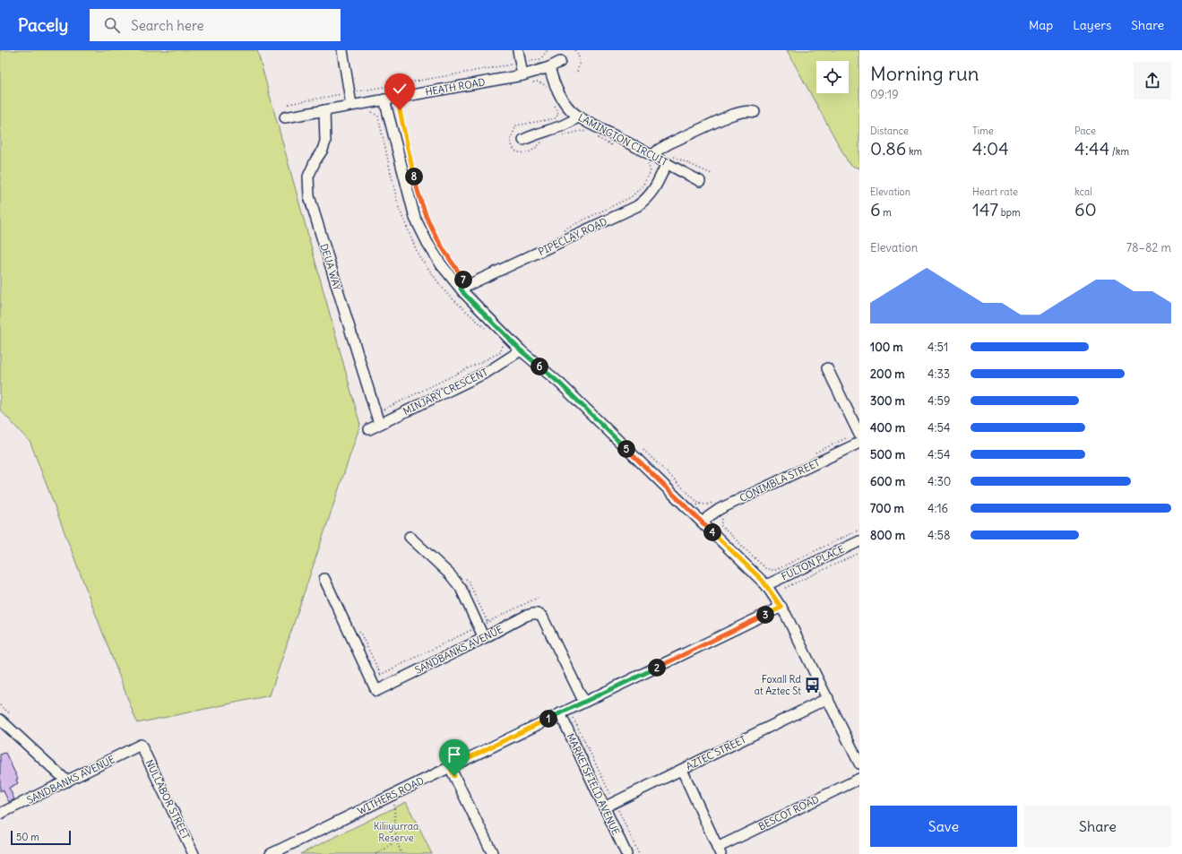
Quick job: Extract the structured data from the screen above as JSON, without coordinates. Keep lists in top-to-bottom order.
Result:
{
  "streets": {
    "street": [
      "HEATH ROAD",
      "LAMINGTON CIRCUIT",
      "PIPECLAY ROAD",
      "DEUA WAY",
      "MINJARY CRESCENT",
      "CONIMBLA STREET",
      "FULTON PLACE",
      "SANDBANKS AVENUE",
      "AZTEC STREET",
      "MARKETSFIELD AVENUE",
      "WITHERS ROAD",
      "NULLABOR STREET",
      "BESCOT ROAD"
    ]
  },
  "crossings": [
    ["HEATH ROAD", "LAMINGTON CIRCUIT"],
    ["HEATH ROAD", "DEUA WAY"],
    ["LAMINGTON CIRCUIT", "PIPECLAY ROAD"],
    ["DEUA WAY", "MINJARY CRESCENT"],
    ["SANDBANKS AVENUE", "WITHERS ROAD"],
    ["SANDBANKS AVENUE", "NULLABOR STREET"],
    ["AZTEC STREET", "MARKETSFIELD AVENUE"],
    ["MARKETSFIELD AVENUE", "WITHERS ROAD"]
  ],
  "parks": ["Kiliiyurraa Reserve"],
  "places": {
    "bus stop": ["Foxall Rd at Aztec St"]
  },
  "scale_bar": "50 m",
  "page": {
    "header": "Pacely",
    "search": "Search here",
    "nav": ["Map", "Layers", "Share"],
    "heading": ["Morning run", "09:19"],
    "stats": [
      ["Distance", "0.86 km"],
      ["Time", "4:04"],
      ["Pace", "4:44 /km"],
      ["Elevation", "6 m"],
      ["Heart rate", "147 bpm"],
      ["kcal", "60"]
    ],
    "pins": [
      "8",
      "7",
      "6",
      "5",
      "4",
      "3",
      "2",
      "1"
    ],
    "chart": ["Elevation", "78–82 m"],
    "list": [
      {
        "name": "100 m",
        "note": "4:51"
      },
      {
        "name": "200 m",
        "note": "4:33"
      },
      {
        "name": "300 m",
        "note": "4:59"
      },
      {
        "name": "400 m",
        "note": "4:54"
      },
      {
        "name": "500 m",
        "note": "4:54"
      },
      {
        "name": "600 m",
        "note": "4:30"
      },
      {
        "name": "700 m",
        "note": "4:16"
      },
      {
        "name": "800 m",
        "note": "4:58"
      }
    ],
    "buttons": ["Save", "Share"],
    "scale": "50 m"
  }
}
